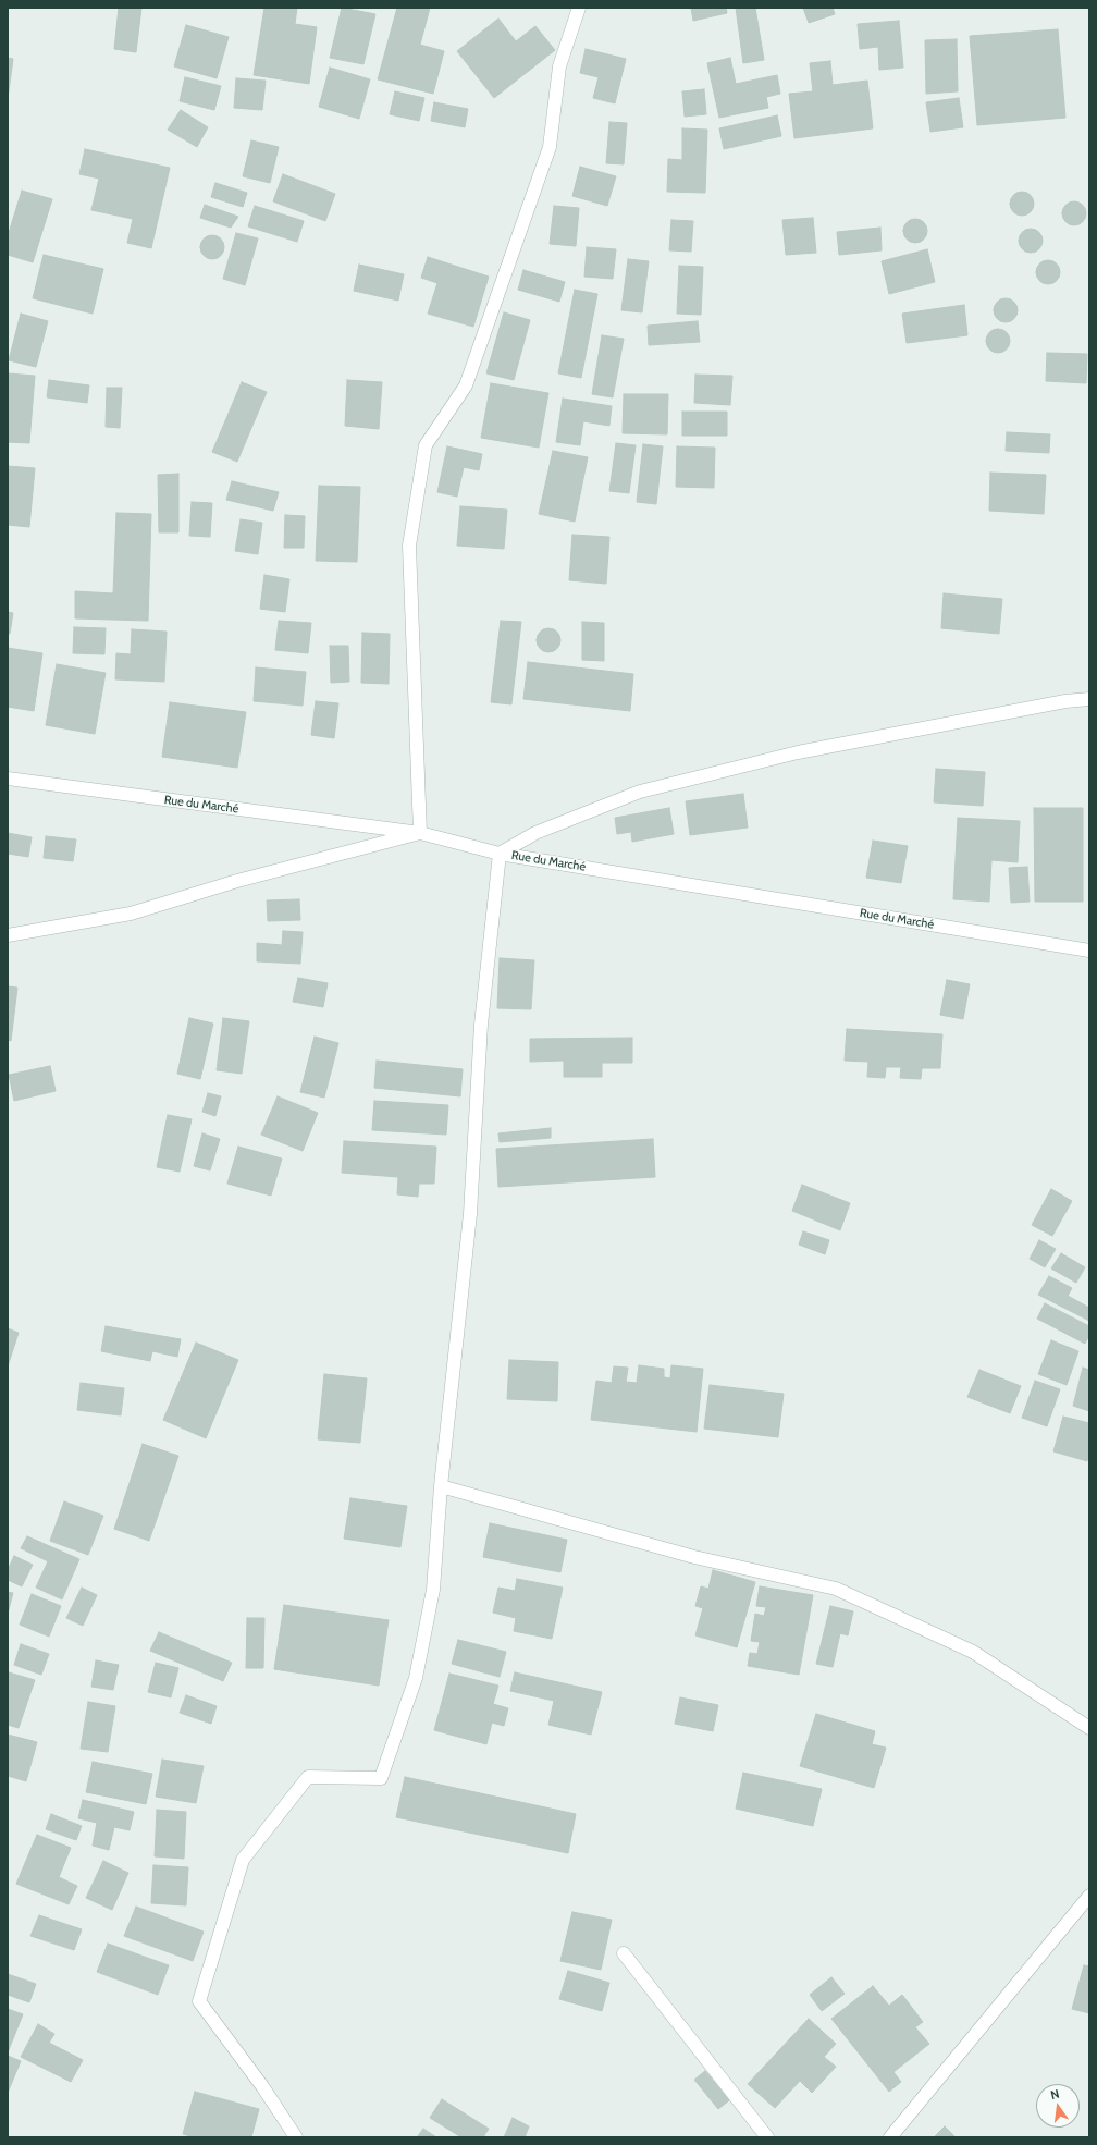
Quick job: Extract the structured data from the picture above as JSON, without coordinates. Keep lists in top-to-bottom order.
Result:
{
  "streets": {
    "street": ["Rue du Marché"]
  },
  "north": "top"
}
